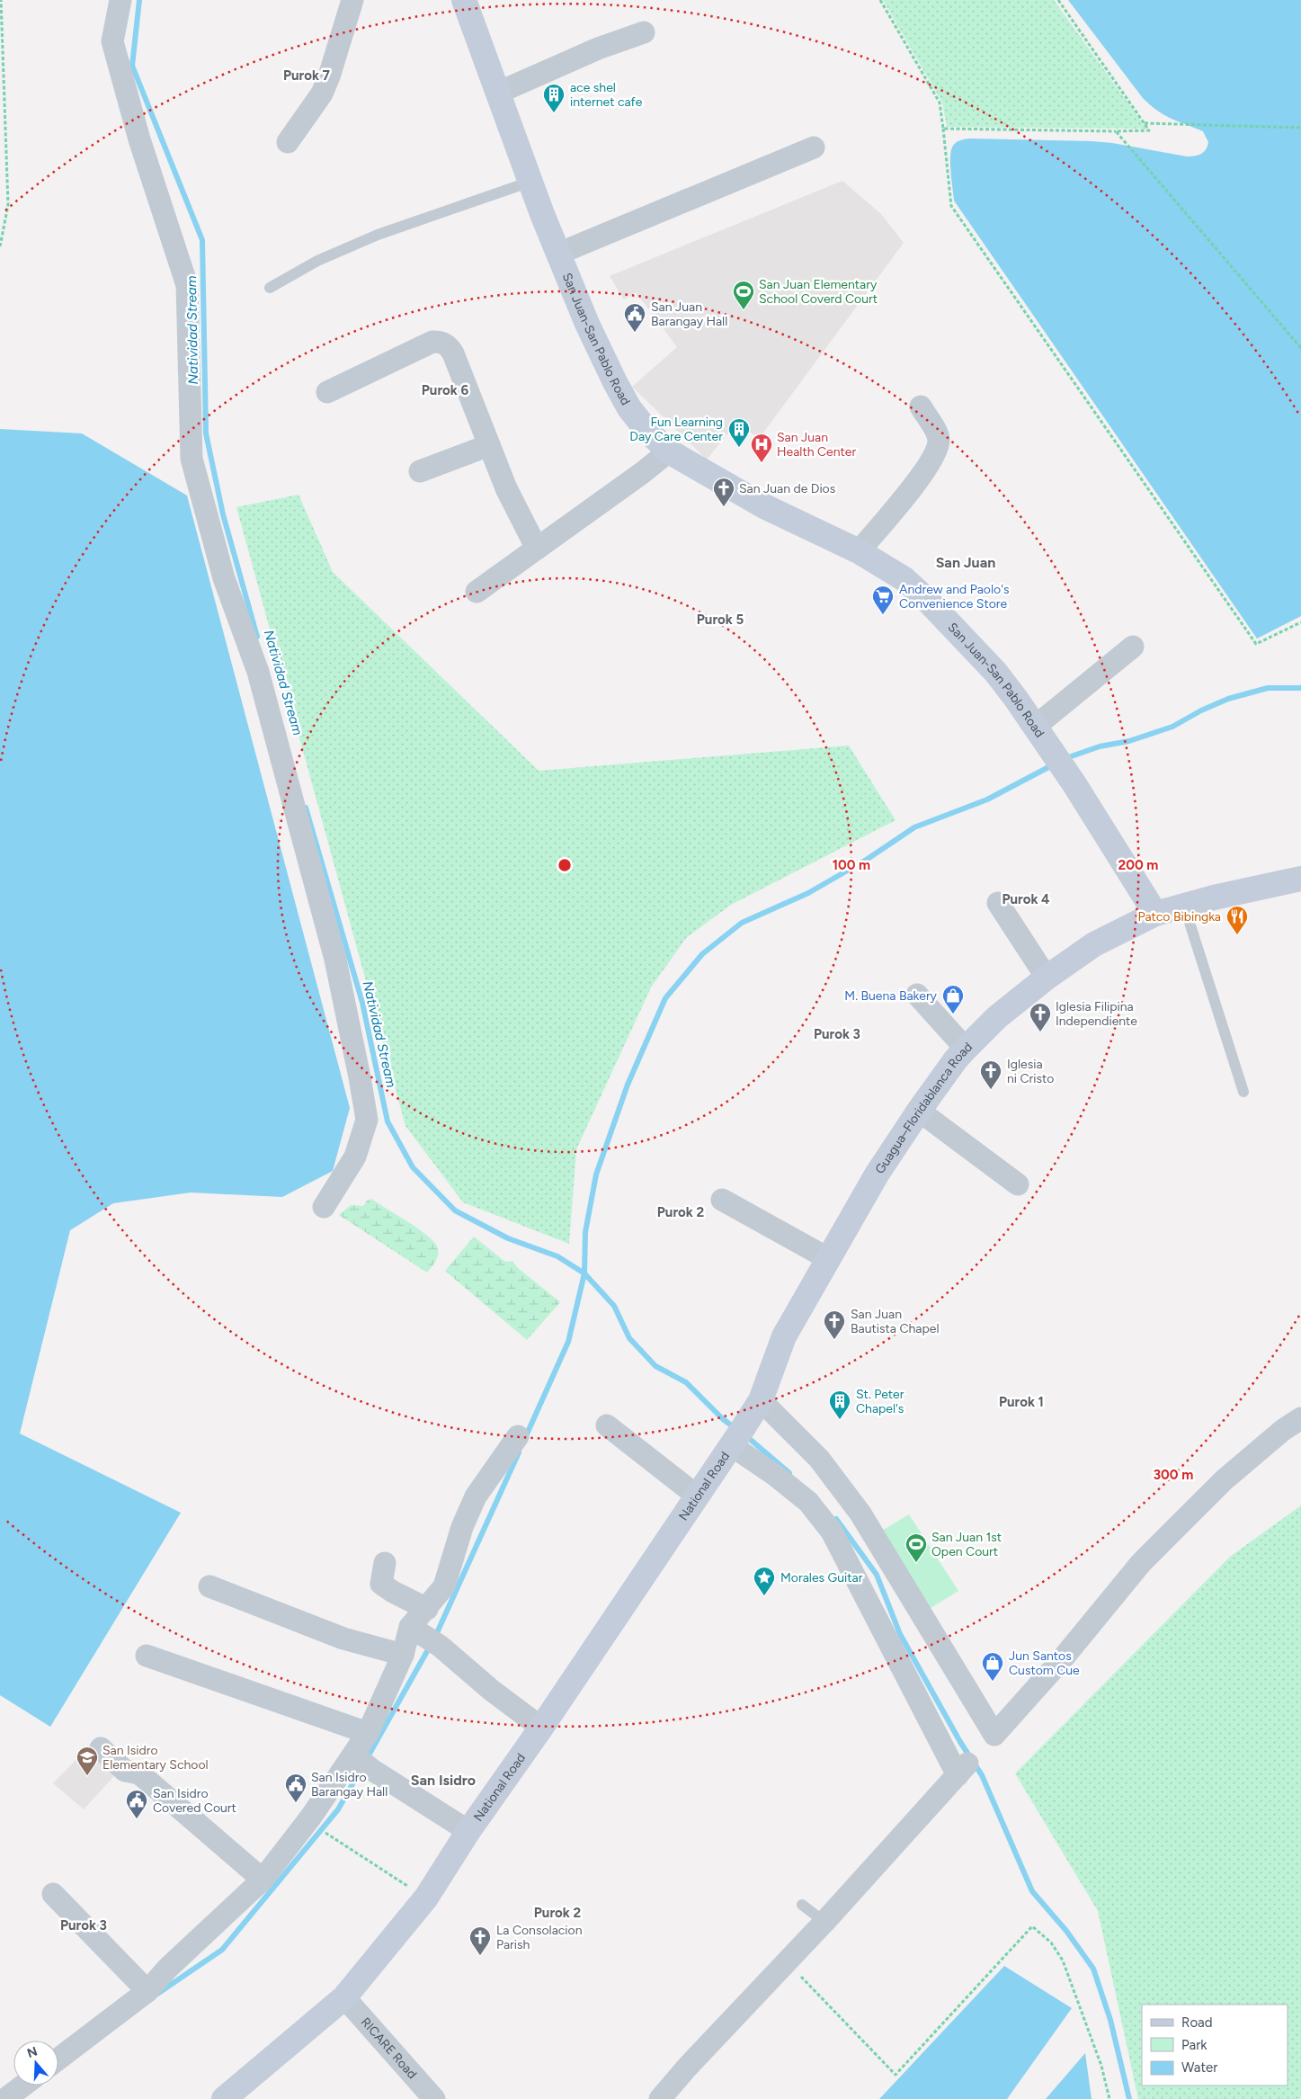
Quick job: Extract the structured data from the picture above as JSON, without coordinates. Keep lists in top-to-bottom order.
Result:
{
  "streets": {
    "main road": ["San Juan-San Pablo Road", "Guagua–Floridablanca Road", "National Road"],
    "street": ["RICARE Road"]
  },
  "crossings": [
    ["San Juan-San Pablo Road", "Guagua–Floridablanca Road"],
    ["Guagua–Floridablanca Road", "National Road"],
    ["National Road", "RICARE Road"]
  ],
  "districts": [
    "Purok 7",
    "Purok 6",
    "San Juan",
    "Purok 5",
    "Purok 4",
    "Purok 3",
    "Purok 2",
    "Purok 1",
    "San Isidro",
    "Purok 2",
    "Purok 3"
  ],
  "water": ["Natividad Stream"],
  "places": {
    "building": ["ace shel internet cafe", "Fun Learning Day Care Center", "St. Peter Chapel's"],
    "sports": ["San Juan Elementary School Coverd Court", "San Juan 1st Open Court"],
    "public building": ["San Juan Barangay Hall", "San Isidro Barangay Hall", "San Isidro Covered Court"],
    "hospital": ["San Juan Health Center"],
    "church": [
      "San Juan de Dios",
      "Iglesia Filipina Independiente",
      "Iglesia ni Cristo",
      "San Juan Bautista Chapel",
      "La Consolacion Parish"
    ],
    "supermarket": ["Andrew and Paolo's Convenience Store"],
    "restaurant": ["Patco Bibingka"],
    "shop": ["M. Buena Bakery", "Jun Santos Custom Cue"],
    "place": ["Morales Guitar"],
    "school or university": ["San Isidro Elementary School"]
  },
  "legend": ["Road", "Park", "Water"],
  "north": "top",
  "rings": ["100 m", "200 m", "300 m"]
}
